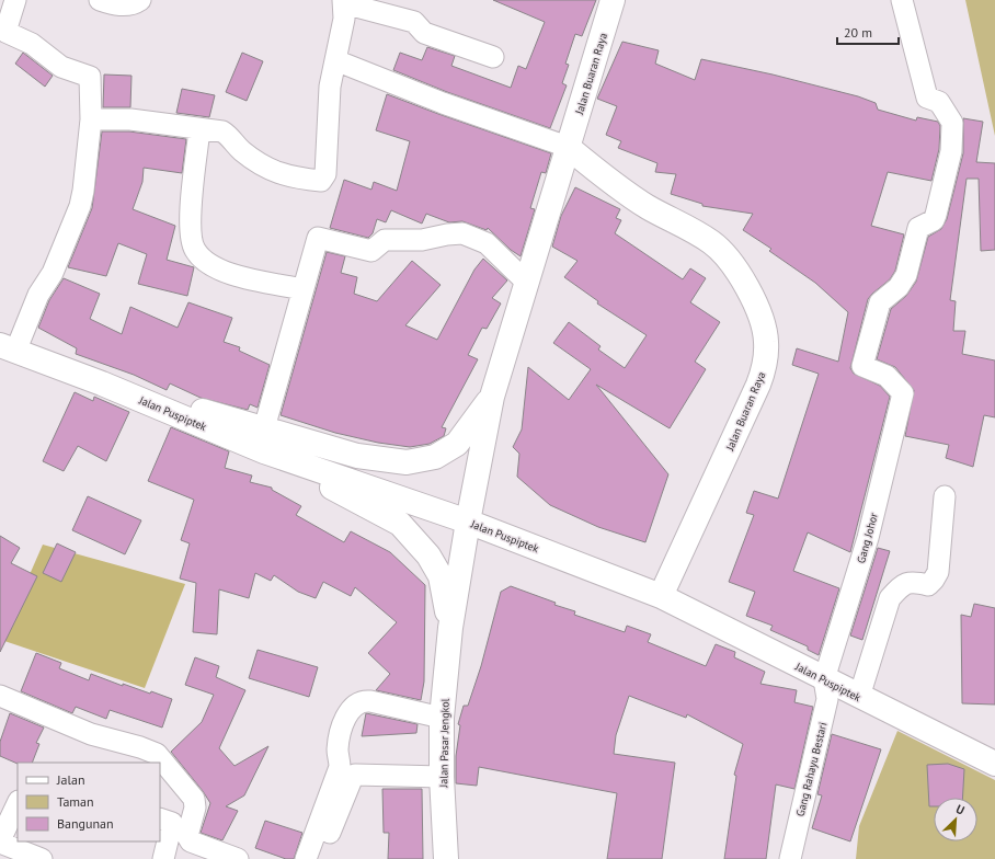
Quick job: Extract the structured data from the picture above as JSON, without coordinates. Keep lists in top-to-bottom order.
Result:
{
  "streets": {
    "main road": ["Jalan Buaran Raya", "Jalan Puspiptek", "Jalan Pasar Jengkol"],
    "street": ["Gang Johor", "Gang Rahayu Bestari"]
  },
  "crossings": [
    ["Jalan Buaran Raya", "Jalan Puspiptek"],
    ["Jalan Buaran Raya", "Jalan Pasar Jengkol"],
    ["Jalan Puspiptek", "Gang Johor"],
    ["Jalan Puspiptek", "Gang Rahayu Bestari"],
    ["Gang Johor", "Gang Rahayu Bestari"]
  ],
  "legend": ["Jalan", "Taman", "Bangunan"],
  "scale_bar": "20 m",
  "north": "top right"
}
